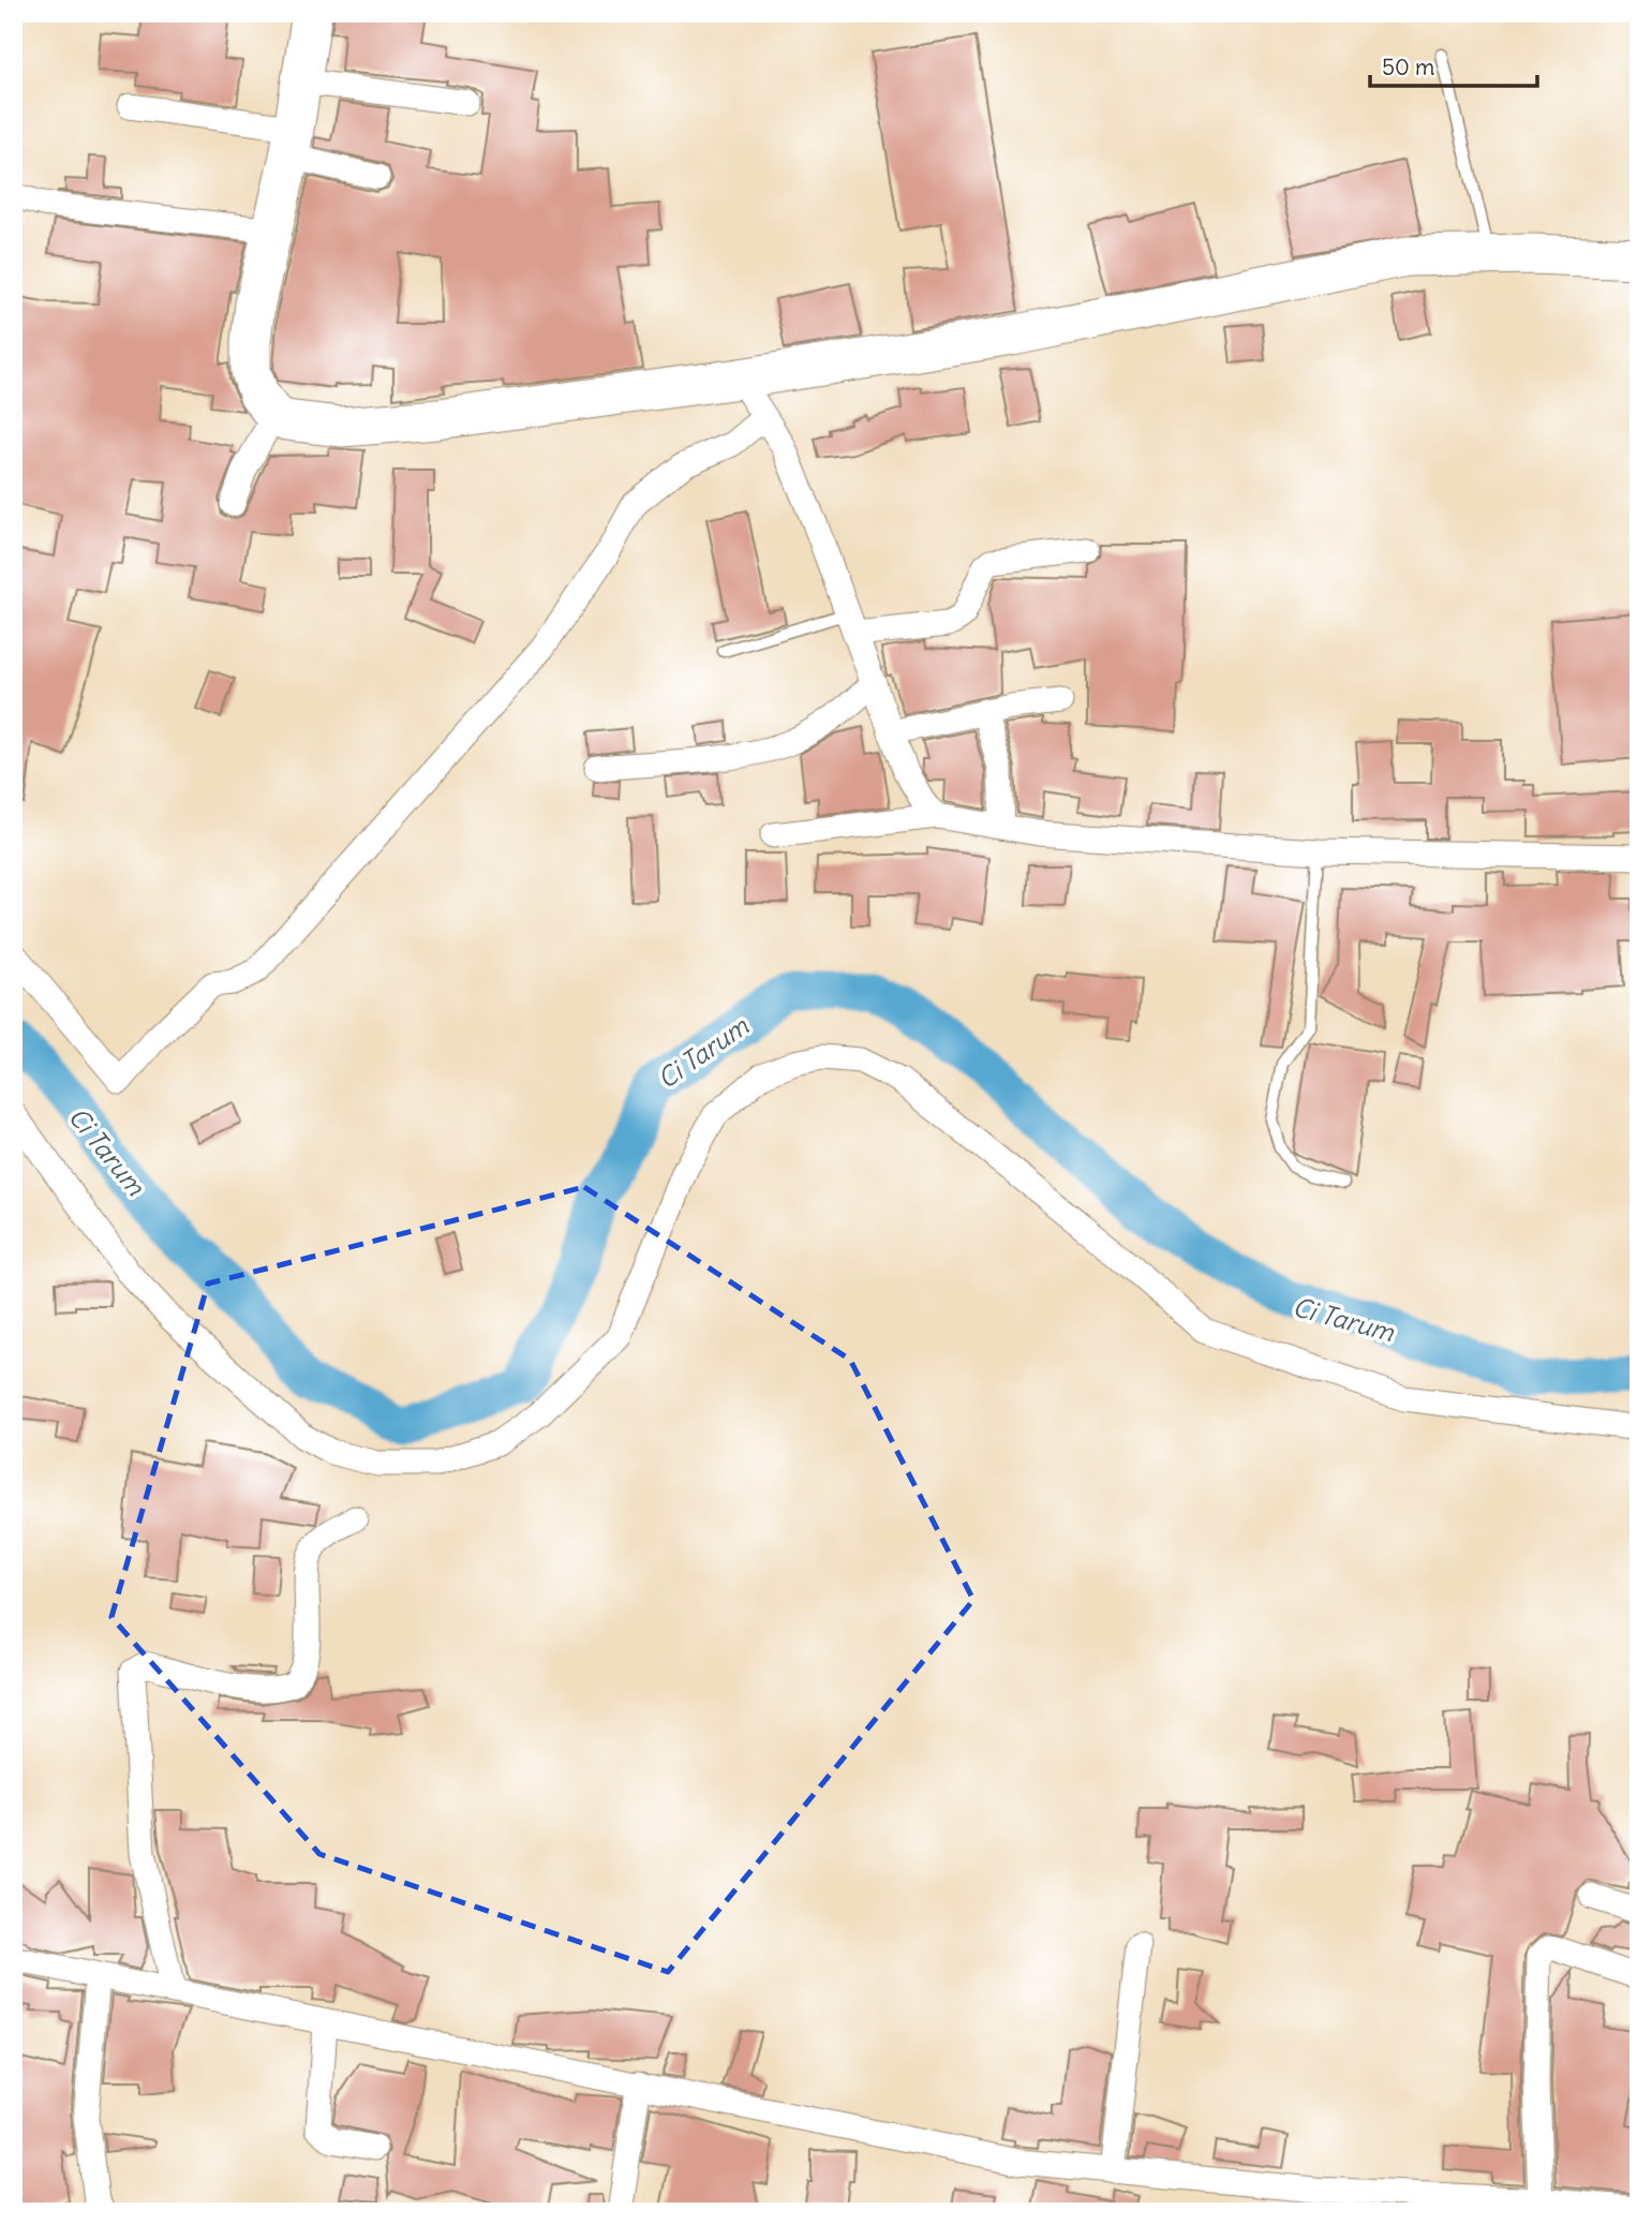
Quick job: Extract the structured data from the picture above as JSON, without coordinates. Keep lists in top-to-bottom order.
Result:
{
  "water": ["Ci Tarum"],
  "scale_bar": "50 m"
}
